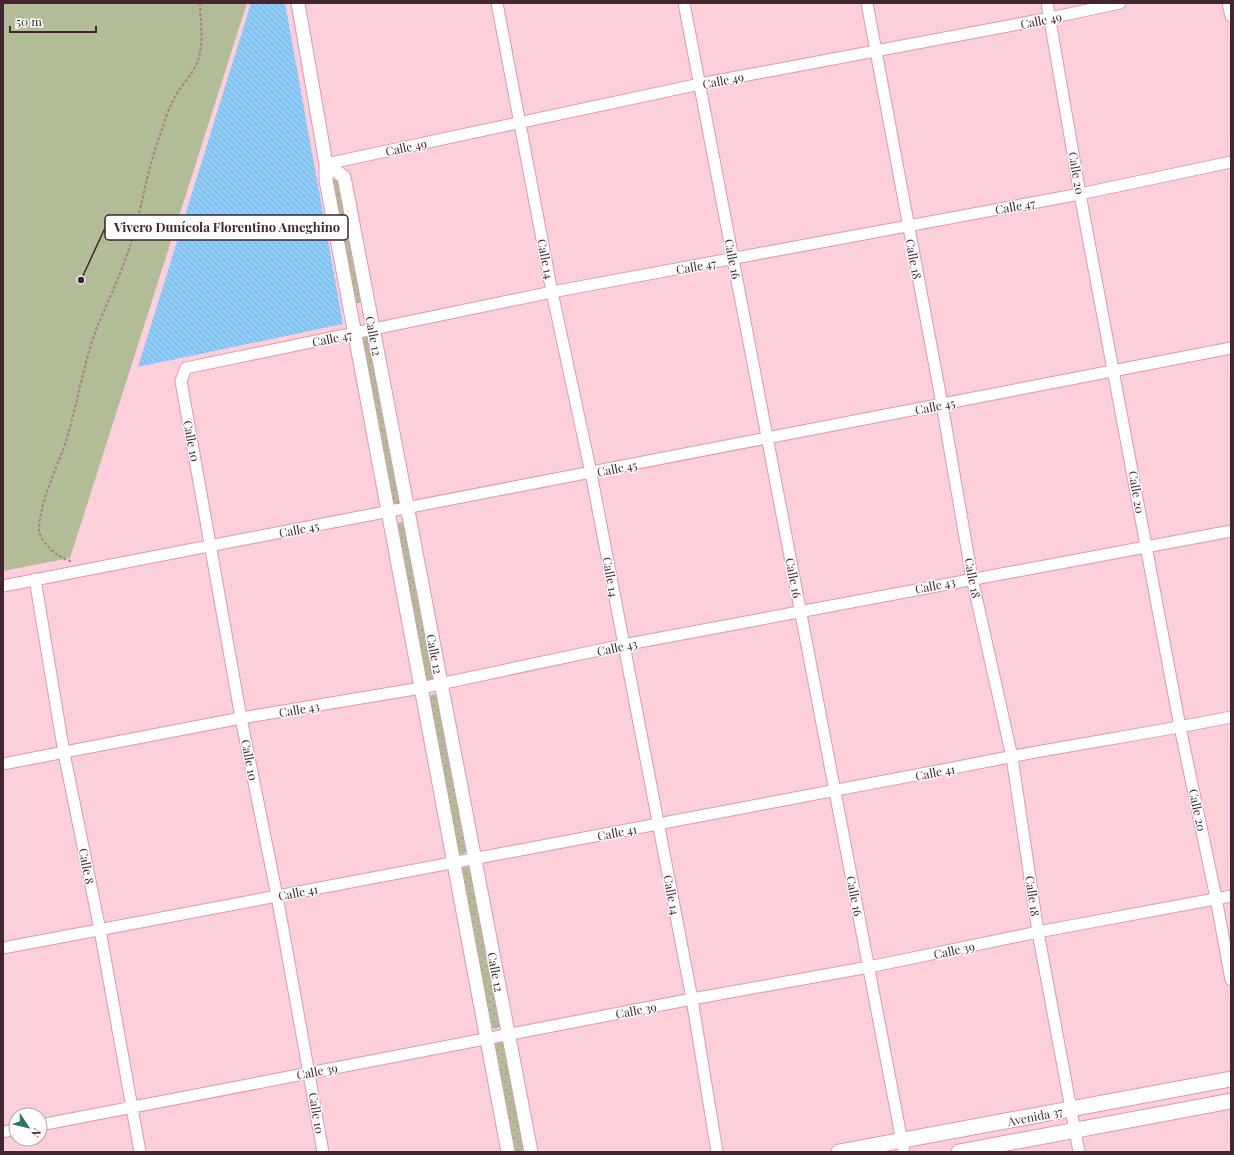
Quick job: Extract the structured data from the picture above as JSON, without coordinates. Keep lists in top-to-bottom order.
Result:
{
  "streets": {
    "main road": ["Avenida 37"],
    "street": [
      "Calle 49",
      "Calle 20",
      "Calle 47",
      "Calle 14",
      "Calle 16",
      "Calle 18",
      "Calle 12",
      "Calle 45",
      "Calle 10",
      "Calle 43",
      "Calle 41",
      "Calle 8",
      "Calle 39"
    ]
  },
  "crossings": [
    ["Calle 49", "Calle 20"],
    ["Calle 49", "Calle 14"],
    ["Calle 49", "Calle 16"],
    ["Calle 49", "Calle 18"],
    ["Calle 49", "Calle 12"],
    ["Calle 20", "Calle 47"],
    ["Calle 20", "Calle 45"],
    ["Calle 20", "Calle 43"],
    ["Calle 20", "Calle 41"],
    ["Calle 20", "Calle 39"],
    ["Calle 47", "Calle 14"],
    ["Calle 47", "Calle 16"],
    ["Calle 47", "Calle 18"],
    ["Calle 47", "Calle 12"],
    ["Calle 47", "Calle 10"],
    ["Calle 14", "Calle 45"],
    ["Calle 14", "Calle 43"],
    ["Calle 14", "Calle 41"],
    ["Calle 14", "Calle 39"],
    ["Calle 16", "Calle 45"],
    ["Calle 16", "Calle 43"],
    ["Calle 16", "Calle 41"],
    ["Calle 16", "Calle 39"],
    ["Calle 16", "Avenida 37"],
    ["Calle 18", "Calle 45"],
    ["Calle 18", "Calle 43"],
    ["Calle 18", "Calle 41"],
    ["Calle 18", "Calle 39"],
    ["Calle 18", "Avenida 37"],
    ["Calle 12", "Calle 45"],
    ["Calle 12", "Calle 43"],
    ["Calle 12", "Calle 41"],
    ["Calle 12", "Calle 39"],
    ["Calle 45", "Calle 10"],
    ["Calle 45", "Calle 8"],
    ["Calle 10", "Calle 43"],
    ["Calle 10", "Calle 41"],
    ["Calle 10", "Calle 39"],
    ["Calle 43", "Calle 8"],
    ["Calle 41", "Calle 8"],
    ["Calle 8", "Calle 39"]
  ],
  "places": ["Vivero Dunícola Florentino Ameghino"],
  "scale_bar": "50 m",
  "north": "bottom right"
}
